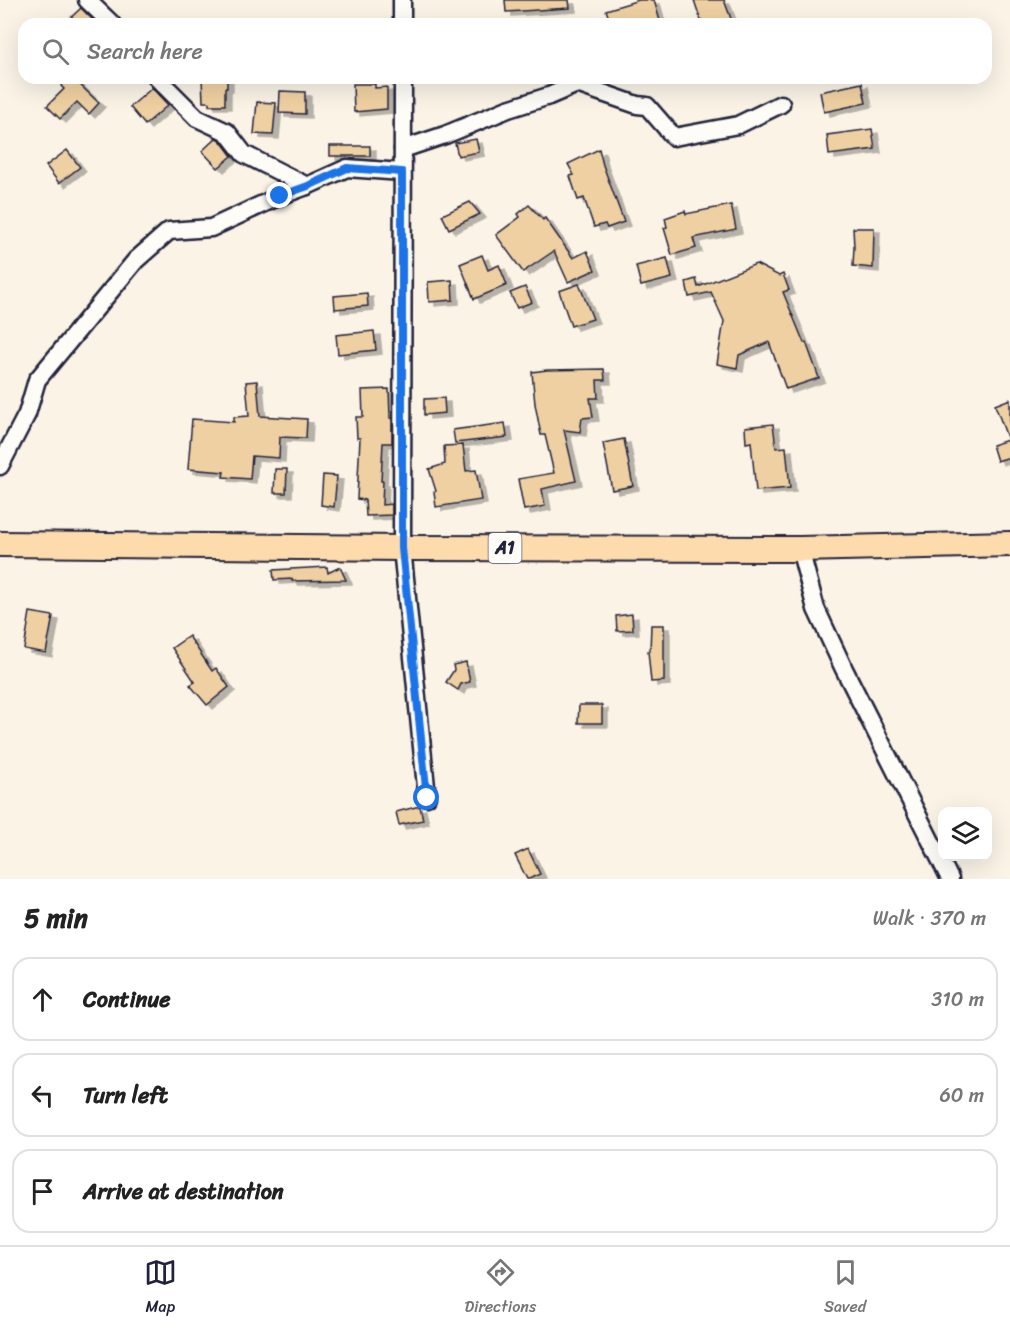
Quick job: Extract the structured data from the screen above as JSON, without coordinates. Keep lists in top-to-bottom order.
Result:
{
  "streets": {
    "highway": ["A1"]
  },
  "page": {
    "search": "Search here",
    "heading": ["5 min", "Walk · 370 m"],
    "list": [
      ["Continue", "310 m"],
      ["Turn left", "60 m"],
      "Arrive at destination"
    ],
    "nav": ["Map", "Directions", "Saved"]
  }
}
